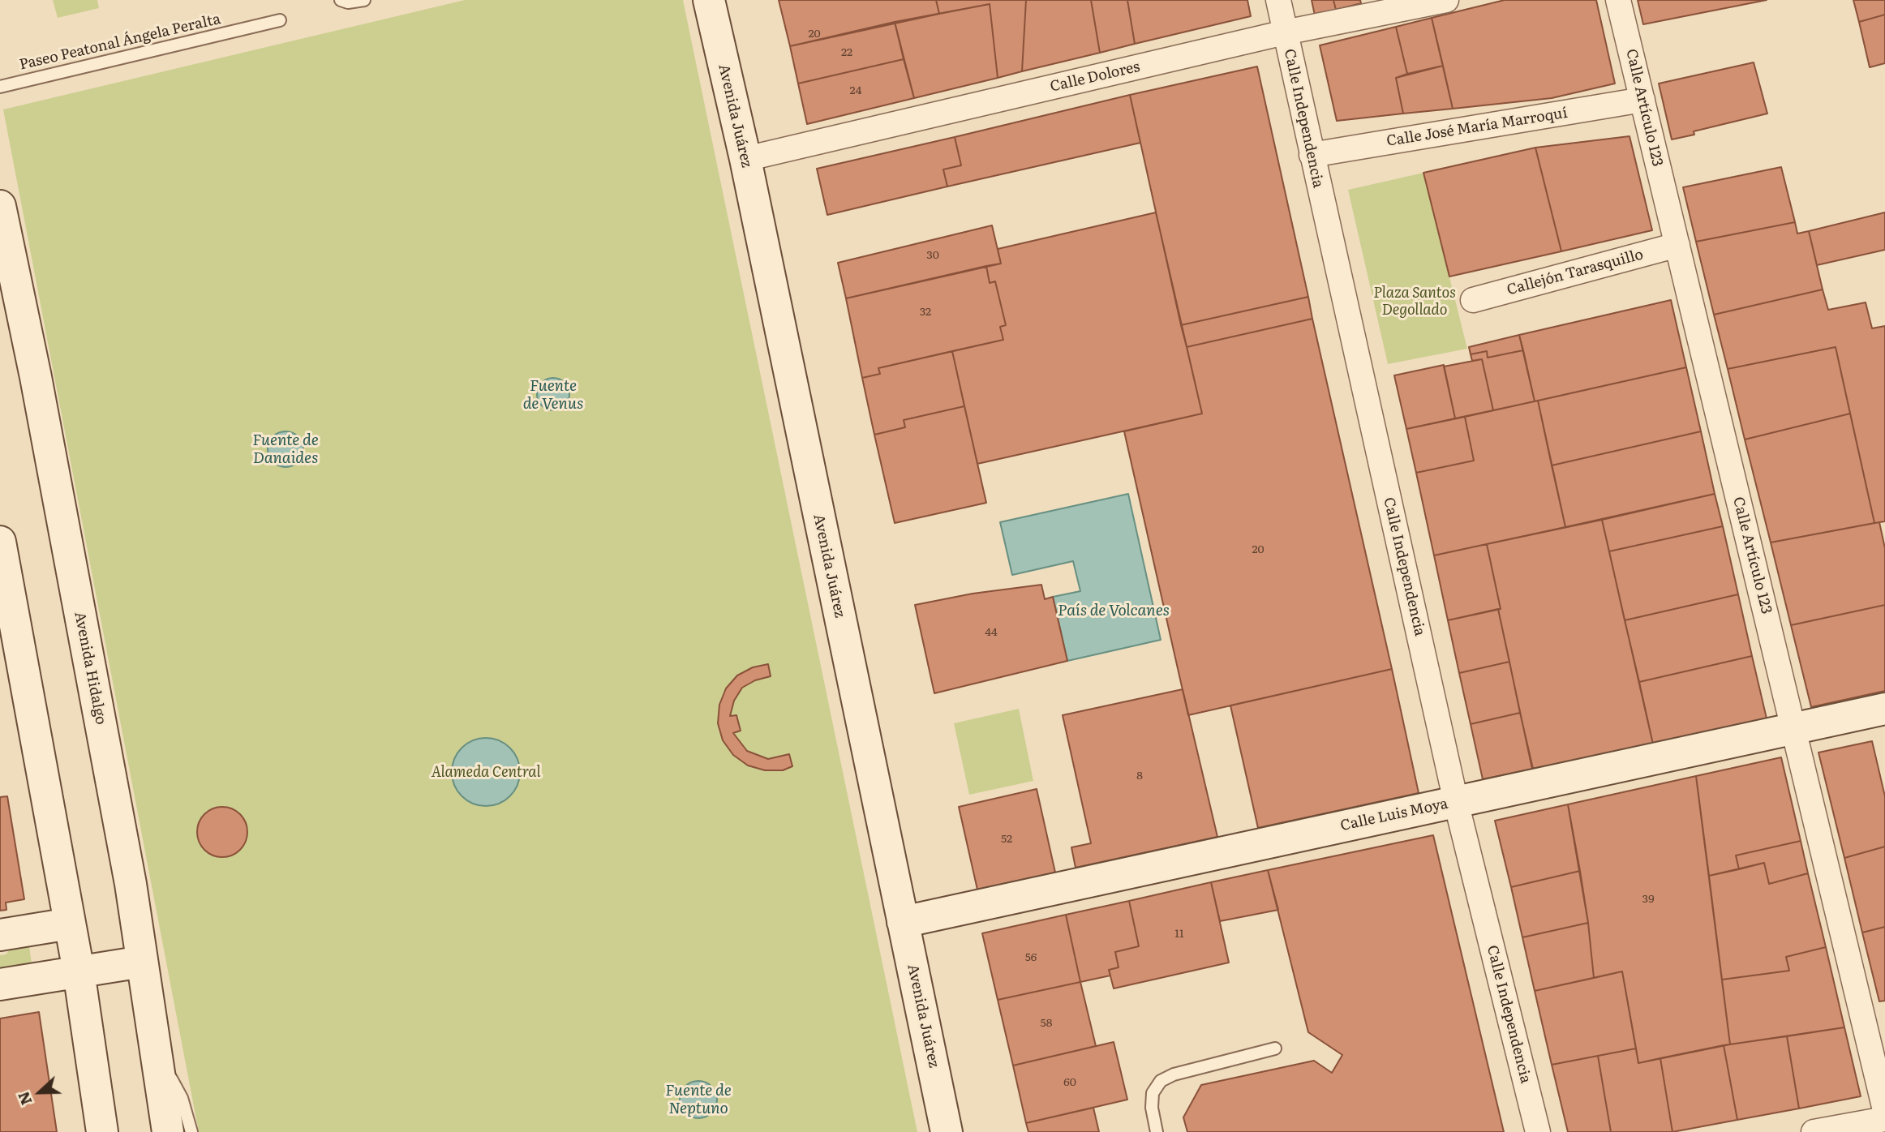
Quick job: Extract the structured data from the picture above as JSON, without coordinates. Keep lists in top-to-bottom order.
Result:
{
  "streets": {
    "main road": ["Avenida Juárez", "Avenida Hidalgo", "Calle Luis Moya"],
    "street": [
      "Calle Dolores",
      "Calle Artículo 123",
      "Calle Independencia",
      "Calle José María Marroquí",
      "Callejón Tarasquillo"
    ],
    "lane": ["Paseo Peatonal Ángela Peralta"]
  },
  "crossings": [
    ["Calle Dolores", "Avenida Juárez"],
    ["Calle Dolores", "Calle Independencia"],
    ["Calle Artículo 123", "Calle José María Marroquí"],
    ["Calle Artículo 123", "Callejón Tarasquillo"],
    ["Calle Artículo 123", "Calle Luis Moya"],
    ["Avenida Juárez", "Calle Luis Moya"],
    ["Calle Independencia", "Calle José María Marroquí"],
    ["Calle Independencia", "Calle Luis Moya"]
  ],
  "water": [
    "Fuente de Venus",
    "Fuente de Danaides",
    "País de Volcanes",
    "Fuente de Neptuno"
  ],
  "parks": ["Plaza Santos Degollado", "Alameda Central"],
  "house_numbers": [
    "20",
    "22",
    "24",
    "30",
    "32",
    "20",
    "44",
    "8",
    "52",
    "39",
    "11",
    "56",
    "58",
    "60"
  ],
  "north": "left"
}
